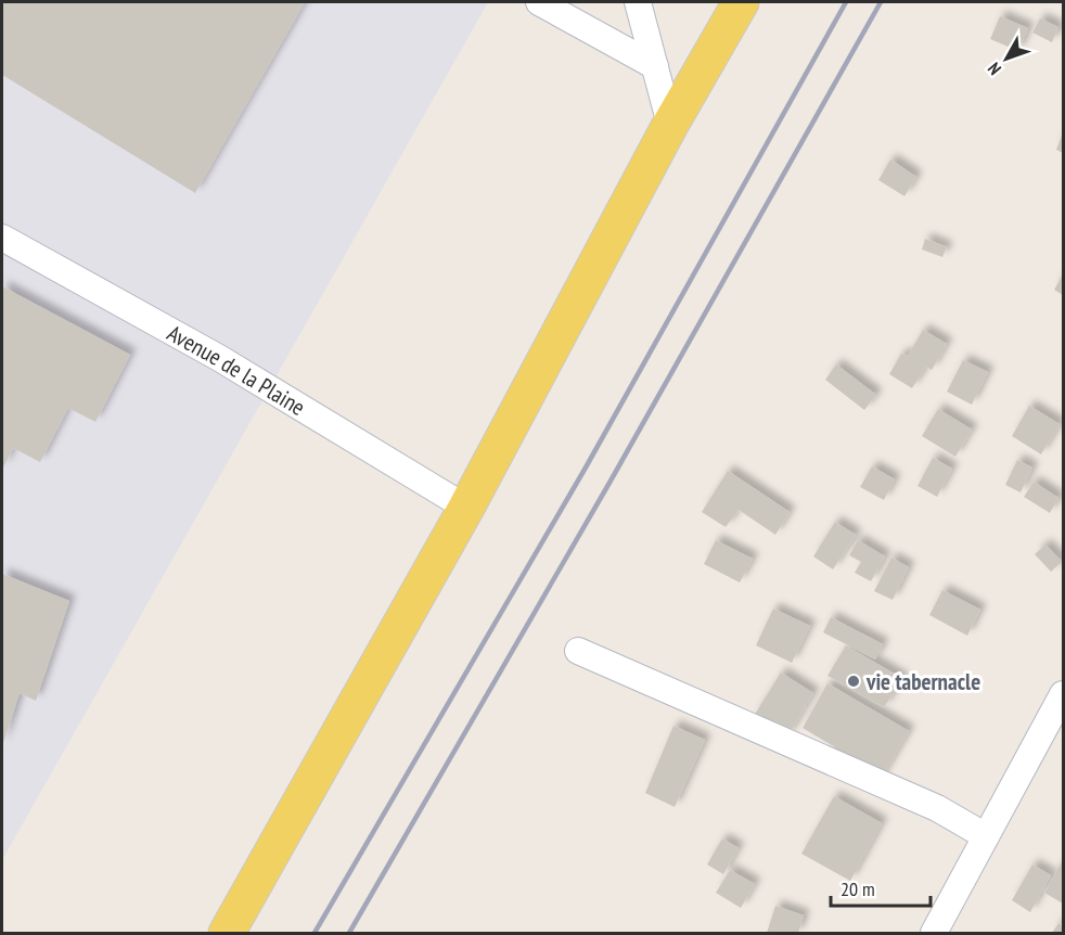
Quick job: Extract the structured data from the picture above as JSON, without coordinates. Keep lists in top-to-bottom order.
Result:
{
  "streets": {
    "street": ["Avenue de la Plaine"]
  },
  "places": ["vie tabernacle"],
  "scale_bar": "20 m",
  "north": "bottom left"
}
